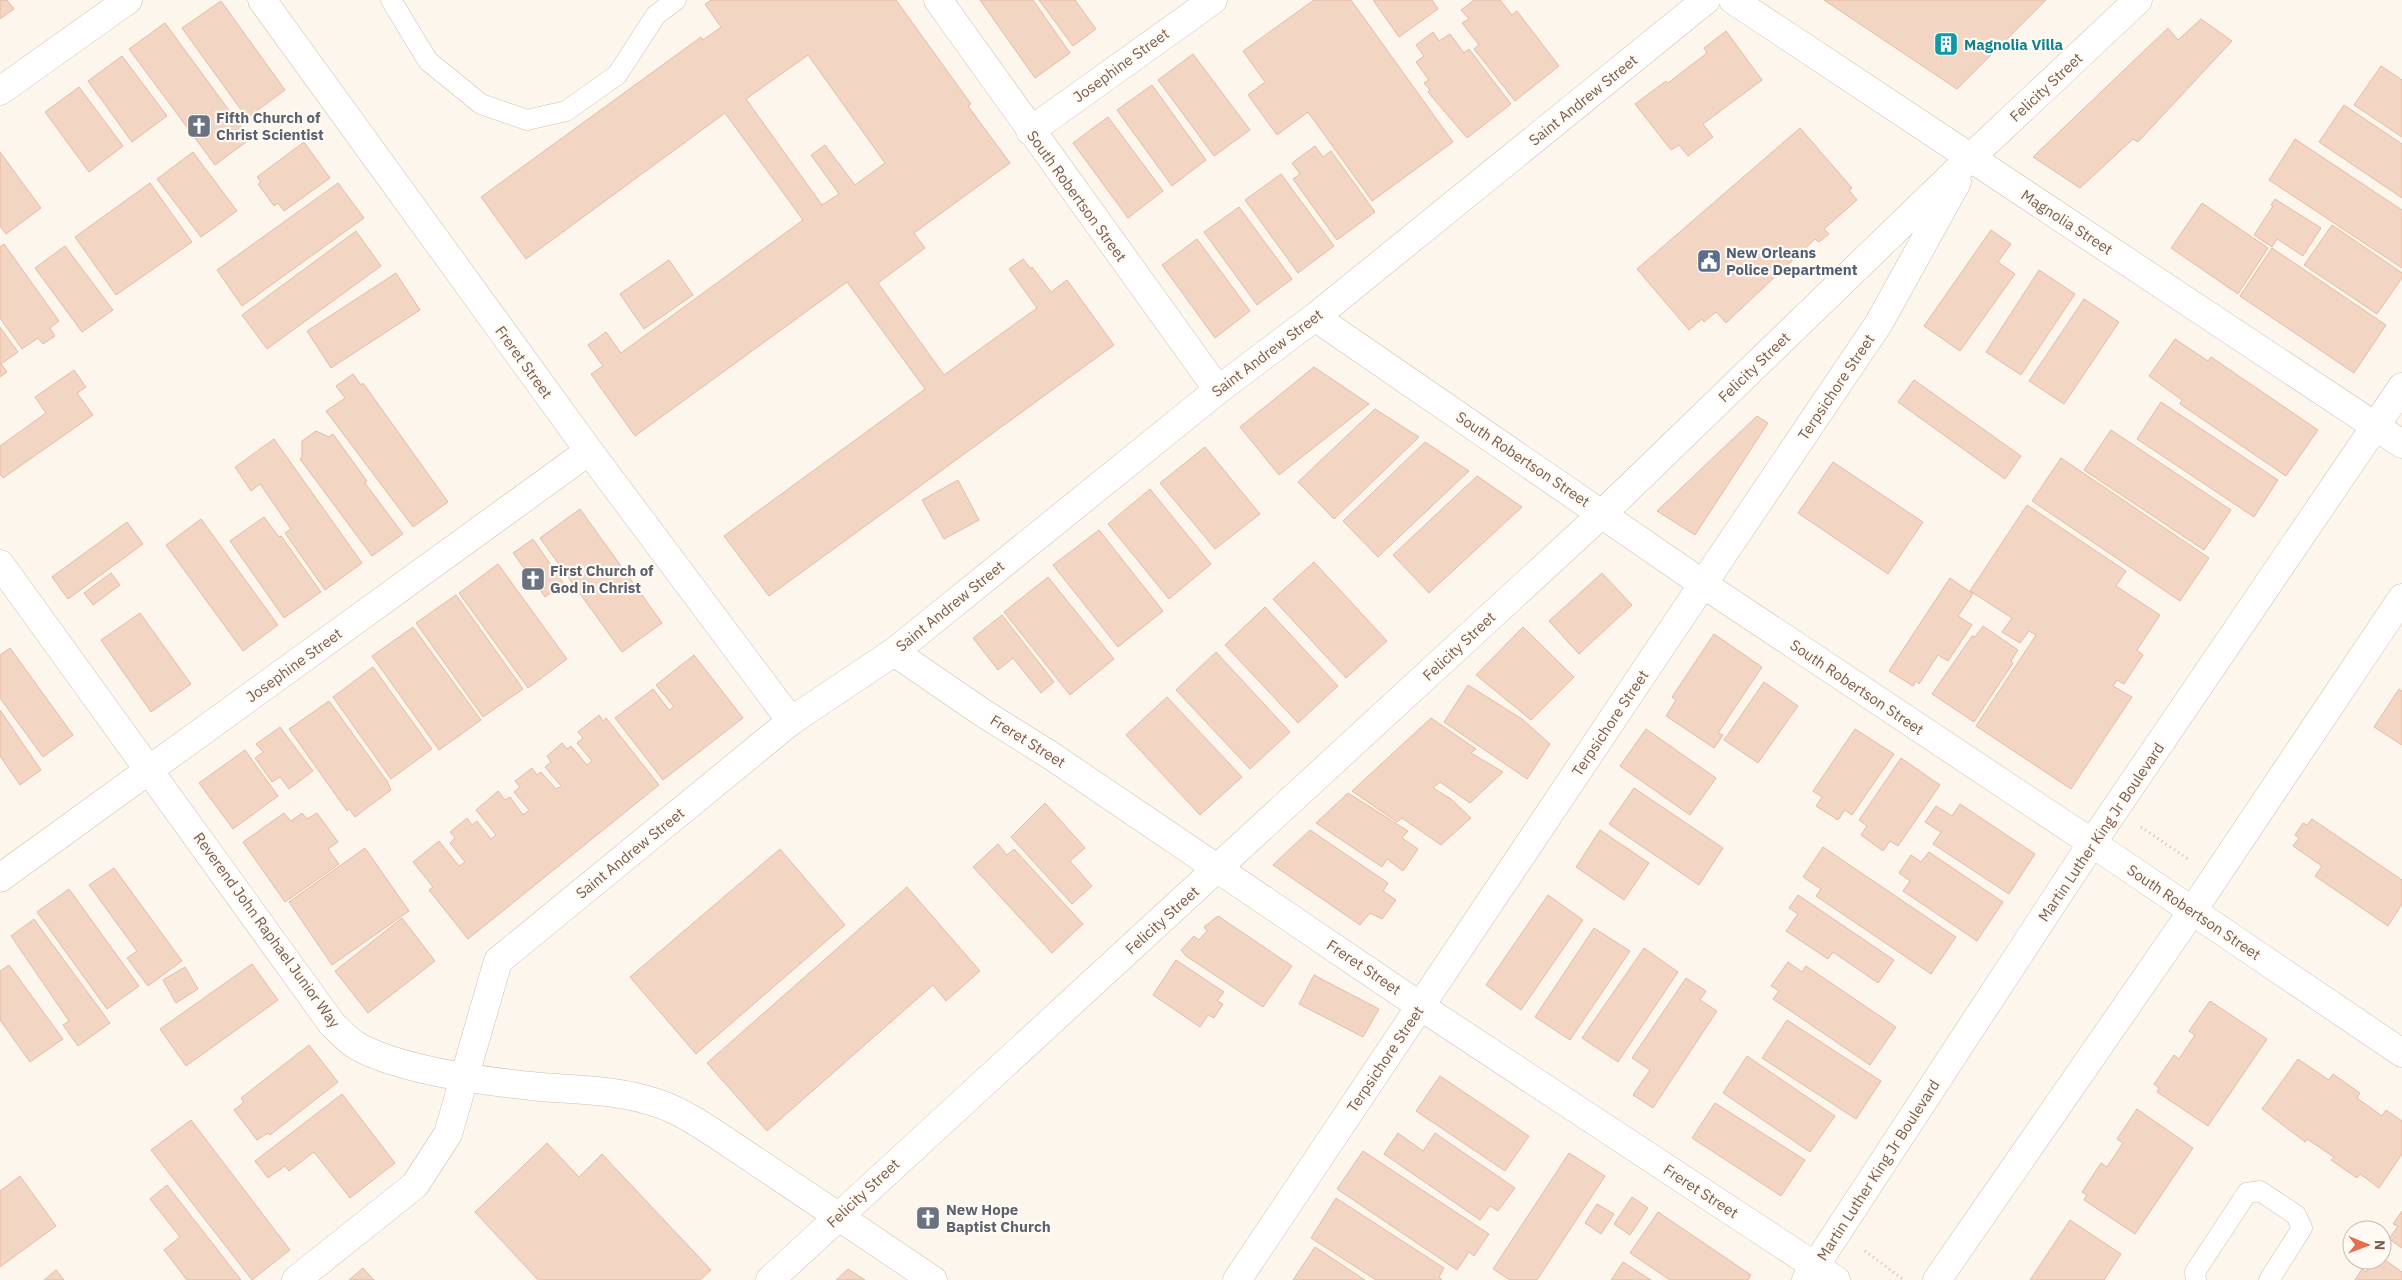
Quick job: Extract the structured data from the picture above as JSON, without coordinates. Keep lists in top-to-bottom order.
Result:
{
  "streets": {
    "street": [
      "Josephine Street",
      "Felicity Street",
      "Saint Andrew Street",
      "South Robertson Street",
      "Magnolia Street",
      "Freret Street",
      "Terpsichore Street",
      "Martin Luther King Jr Boulevard",
      "Reverend John Raphael Junior Way"
    ]
  },
  "crossings": [
    ["Josephine Street", "South Robertson Street"],
    ["Josephine Street", "Freret Street"],
    ["Josephine Street", "Reverend John Raphael Junior Way"],
    ["Felicity Street", "South Robertson Street"],
    ["Felicity Street", "Magnolia Street"],
    ["Felicity Street", "Freret Street"],
    ["Felicity Street", "Terpsichore Street"],
    ["Felicity Street", "Reverend John Raphael Junior Way"],
    ["Saint Andrew Street", "South Robertson Street"],
    ["Saint Andrew Street", "Freret Street"],
    ["Saint Andrew Street", "Reverend John Raphael Junior Way"],
    ["South Robertson Street", "Terpsichore Street"],
    ["South Robertson Street", "Martin Luther King Jr Boulevard"],
    ["Magnolia Street", "Terpsichore Street"],
    ["Magnolia Street", "Martin Luther King Jr Boulevard"],
    ["Freret Street", "Terpsichore Street"],
    ["Freret Street", "Martin Luther King Jr Boulevard"]
  ],
  "places": {
    "building": ["Magnolia Villa"],
    "church": ["Fifth Church of Christ Scientist", "First Church of God in Christ", "New Hope Baptist Church"],
    "public building": ["New Orleans Police Department"]
  },
  "north": "right"
}
